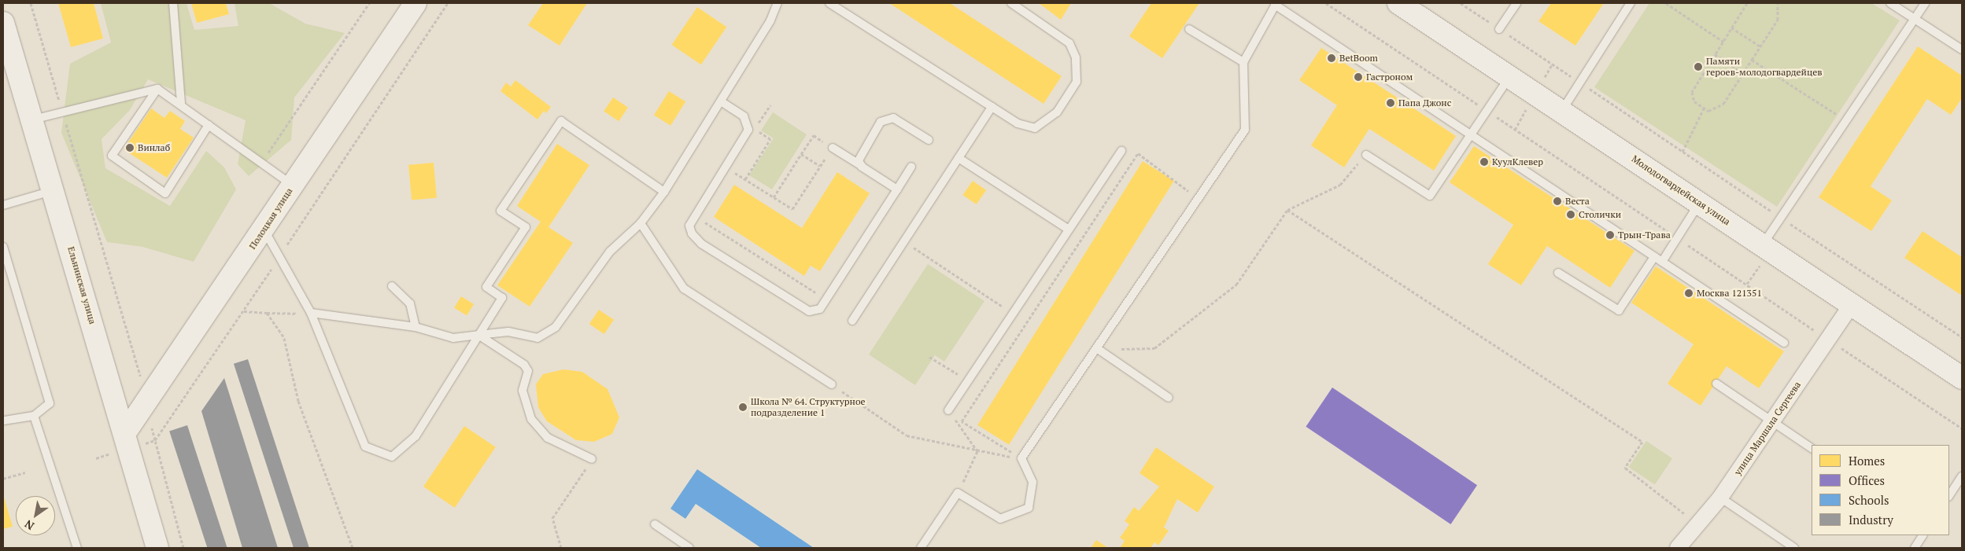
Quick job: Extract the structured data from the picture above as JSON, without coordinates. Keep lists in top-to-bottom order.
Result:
{
  "streets": {
    "street": [
      "Молодогвардейская улица",
      "Полоцкая улица",
      "Ельнинская улица",
      "улица Маршала Сергеева"
    ]
  },
  "crossings": [
    ["Молодогвардейская улица", "улица Маршала Сергеева"],
    ["Полоцкая улица", "Ельнинская улица"]
  ],
  "places": [
    "BetBoom",
    "Памяти героев-молодогвардейцев",
    "Гастроном",
    "Папа Джонс",
    "Винлаб",
    "КуулКлевер",
    "Веста",
    "Столички",
    "Трын-Трава",
    "Москва 121351",
    "Школа № 64. Структурное подразделение 1"
  ],
  "legend": [
    "Homes",
    "Offices",
    "Schools",
    "Industry"
  ],
  "north": "bottom left"
}
